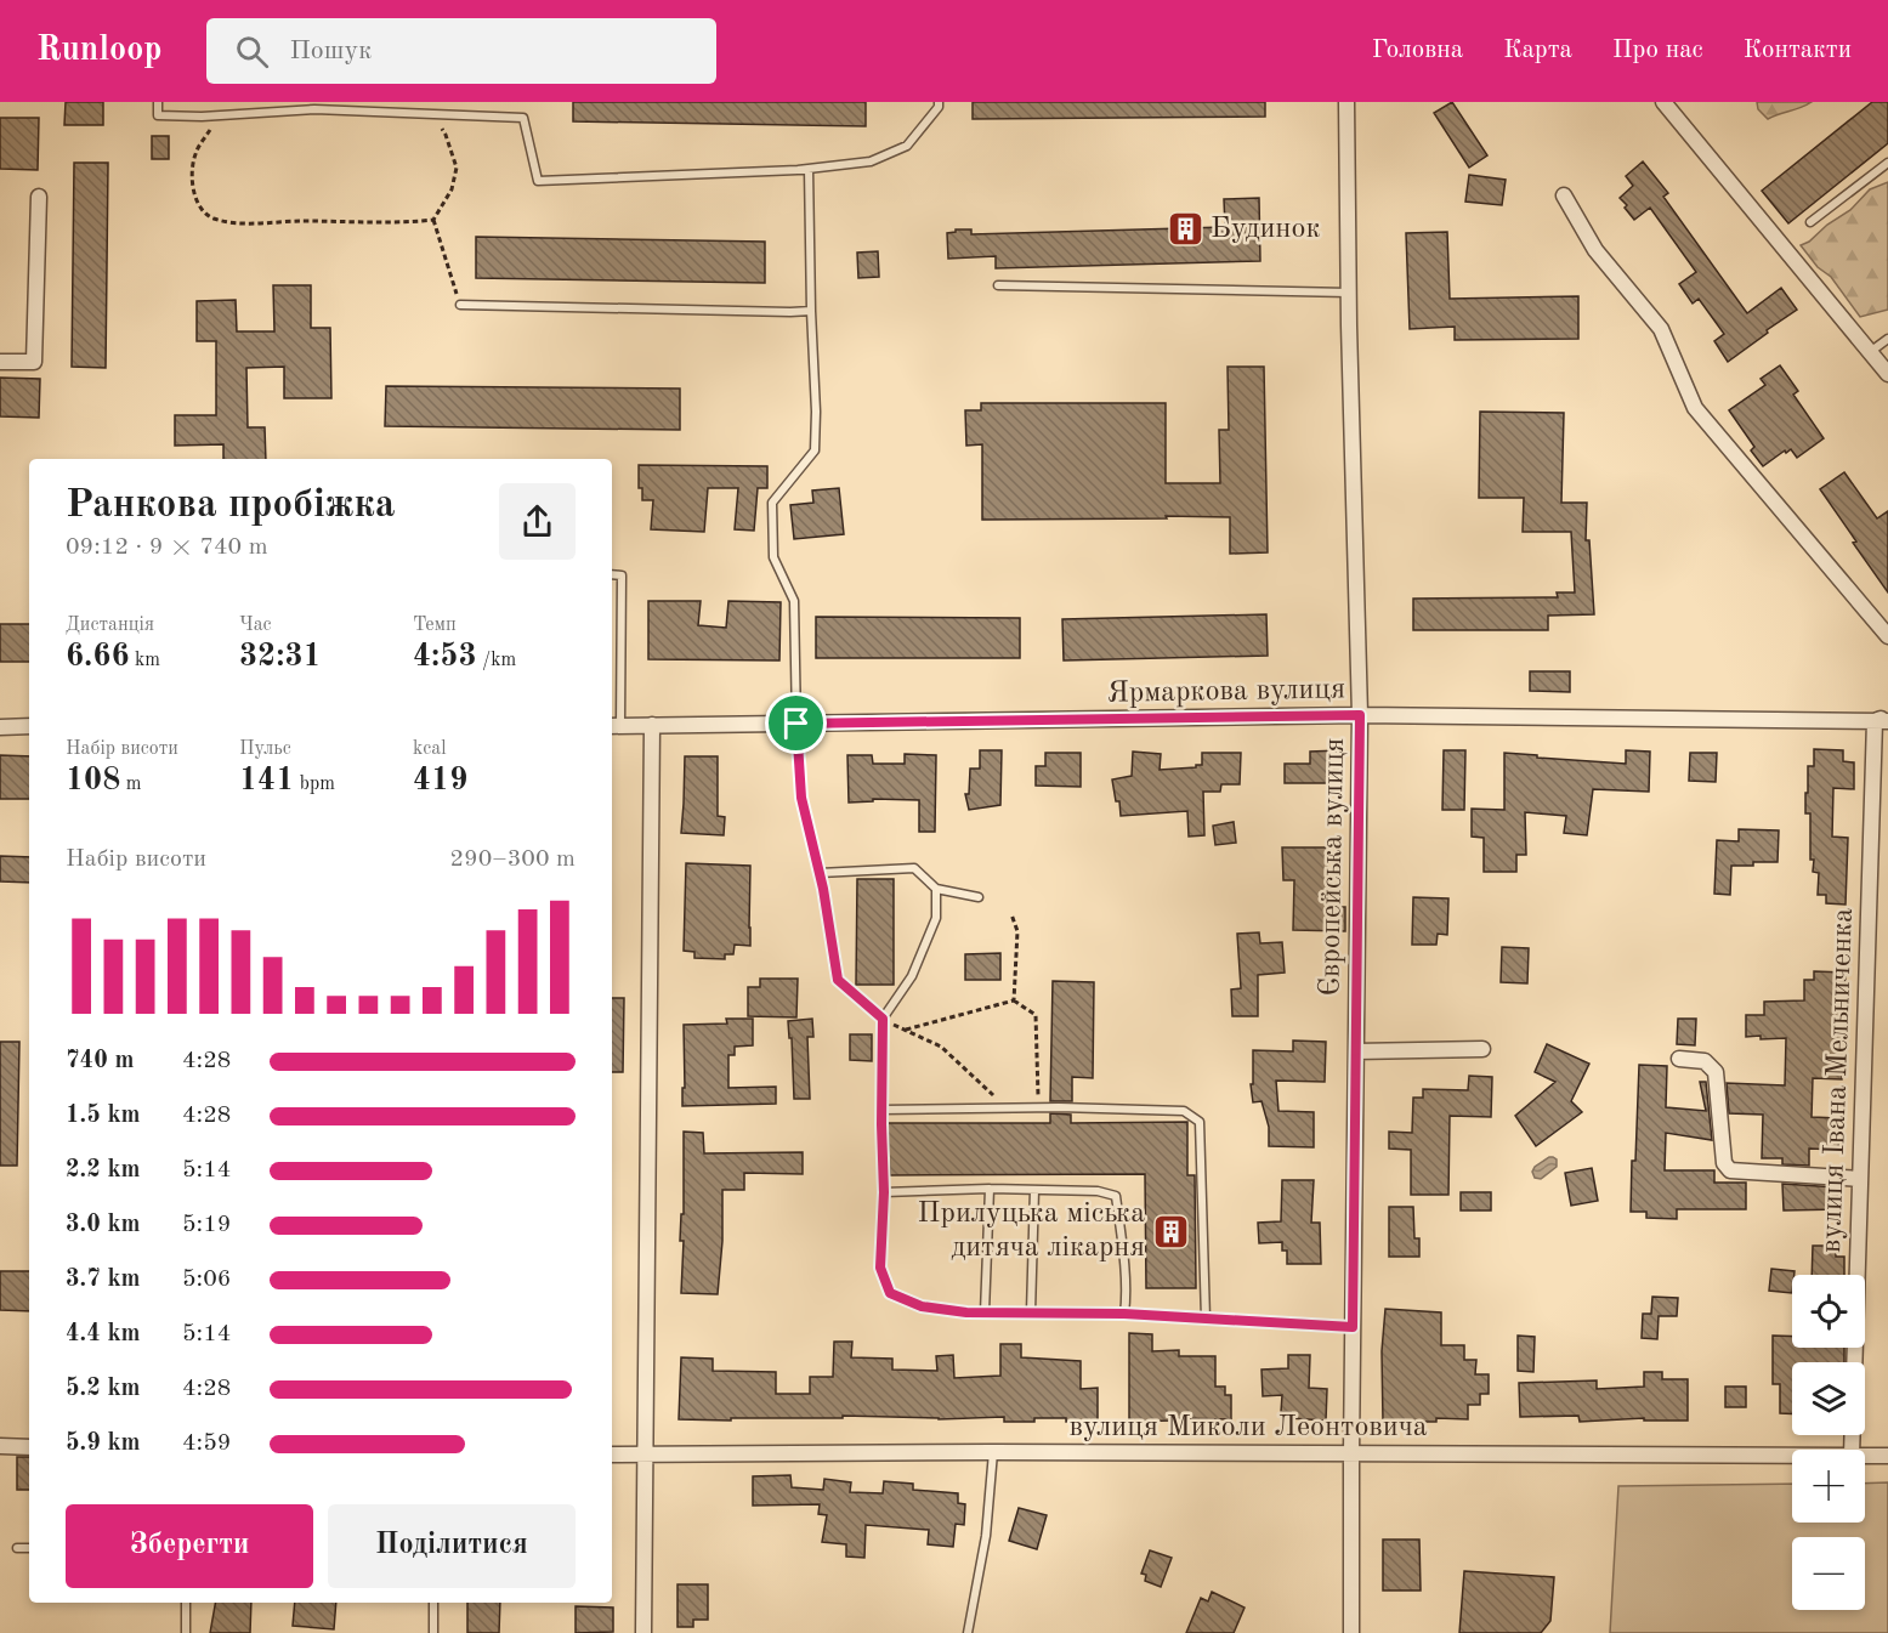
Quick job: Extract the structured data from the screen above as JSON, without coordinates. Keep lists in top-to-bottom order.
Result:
{
  "streets": {
    "street": [
      "Ярмаркова вулиця",
      "Європейська вулиця",
      "вулиця Івана Мельниченка",
      "вулиця Миколи Леонтовича"
    ]
  },
  "crossings": [
    ["Ярмаркова вулиця", "Європейська вулиця"],
    ["Ярмаркова вулиця", "вулиця Івана Мельниченка"],
    ["Європейська вулиця", "вулиця Миколи Леонтовича"]
  ],
  "places": {
    "building": ["Будинок", "Прилуцька міська дитяча лікарня"]
  },
  "page": {
    "header": "Runloop",
    "search": "Пошук",
    "nav": [
      "Головна",
      "Карта",
      "Про нас",
      "Контакти"
    ],
    "heading": ["Ранкова пробіжка", "09:12 · 9 × 740 m"],
    "stats": [
      ["Дистанція", "6.66 km"],
      ["Час", "32:31"],
      ["Темп", "4:53 /km"],
      ["Набір висоти", "108 m"],
      ["Пульс", "141 bpm"],
      ["kcal", "419"]
    ],
    "chart": ["Набір висоти", "290–300 m"],
    "list": [
      {
        "name": "740 m",
        "note": "4:28"
      },
      {
        "name": "1.5 km",
        "note": "4:28"
      },
      {
        "name": "2.2 km",
        "note": "5:14"
      },
      {
        "name": "3.0 km",
        "note": "5:19"
      },
      {
        "name": "3.7 km",
        "note": "5:06"
      },
      {
        "name": "4.4 km",
        "note": "5:14"
      },
      {
        "name": "5.2 km",
        "note": "4:28"
      },
      {
        "name": "5.9 km",
        "note": "4:59"
      }
    ],
    "map_buttons": ["+", "−"],
    "buttons": ["Зберегти", "Поділитися"]
  }
}
